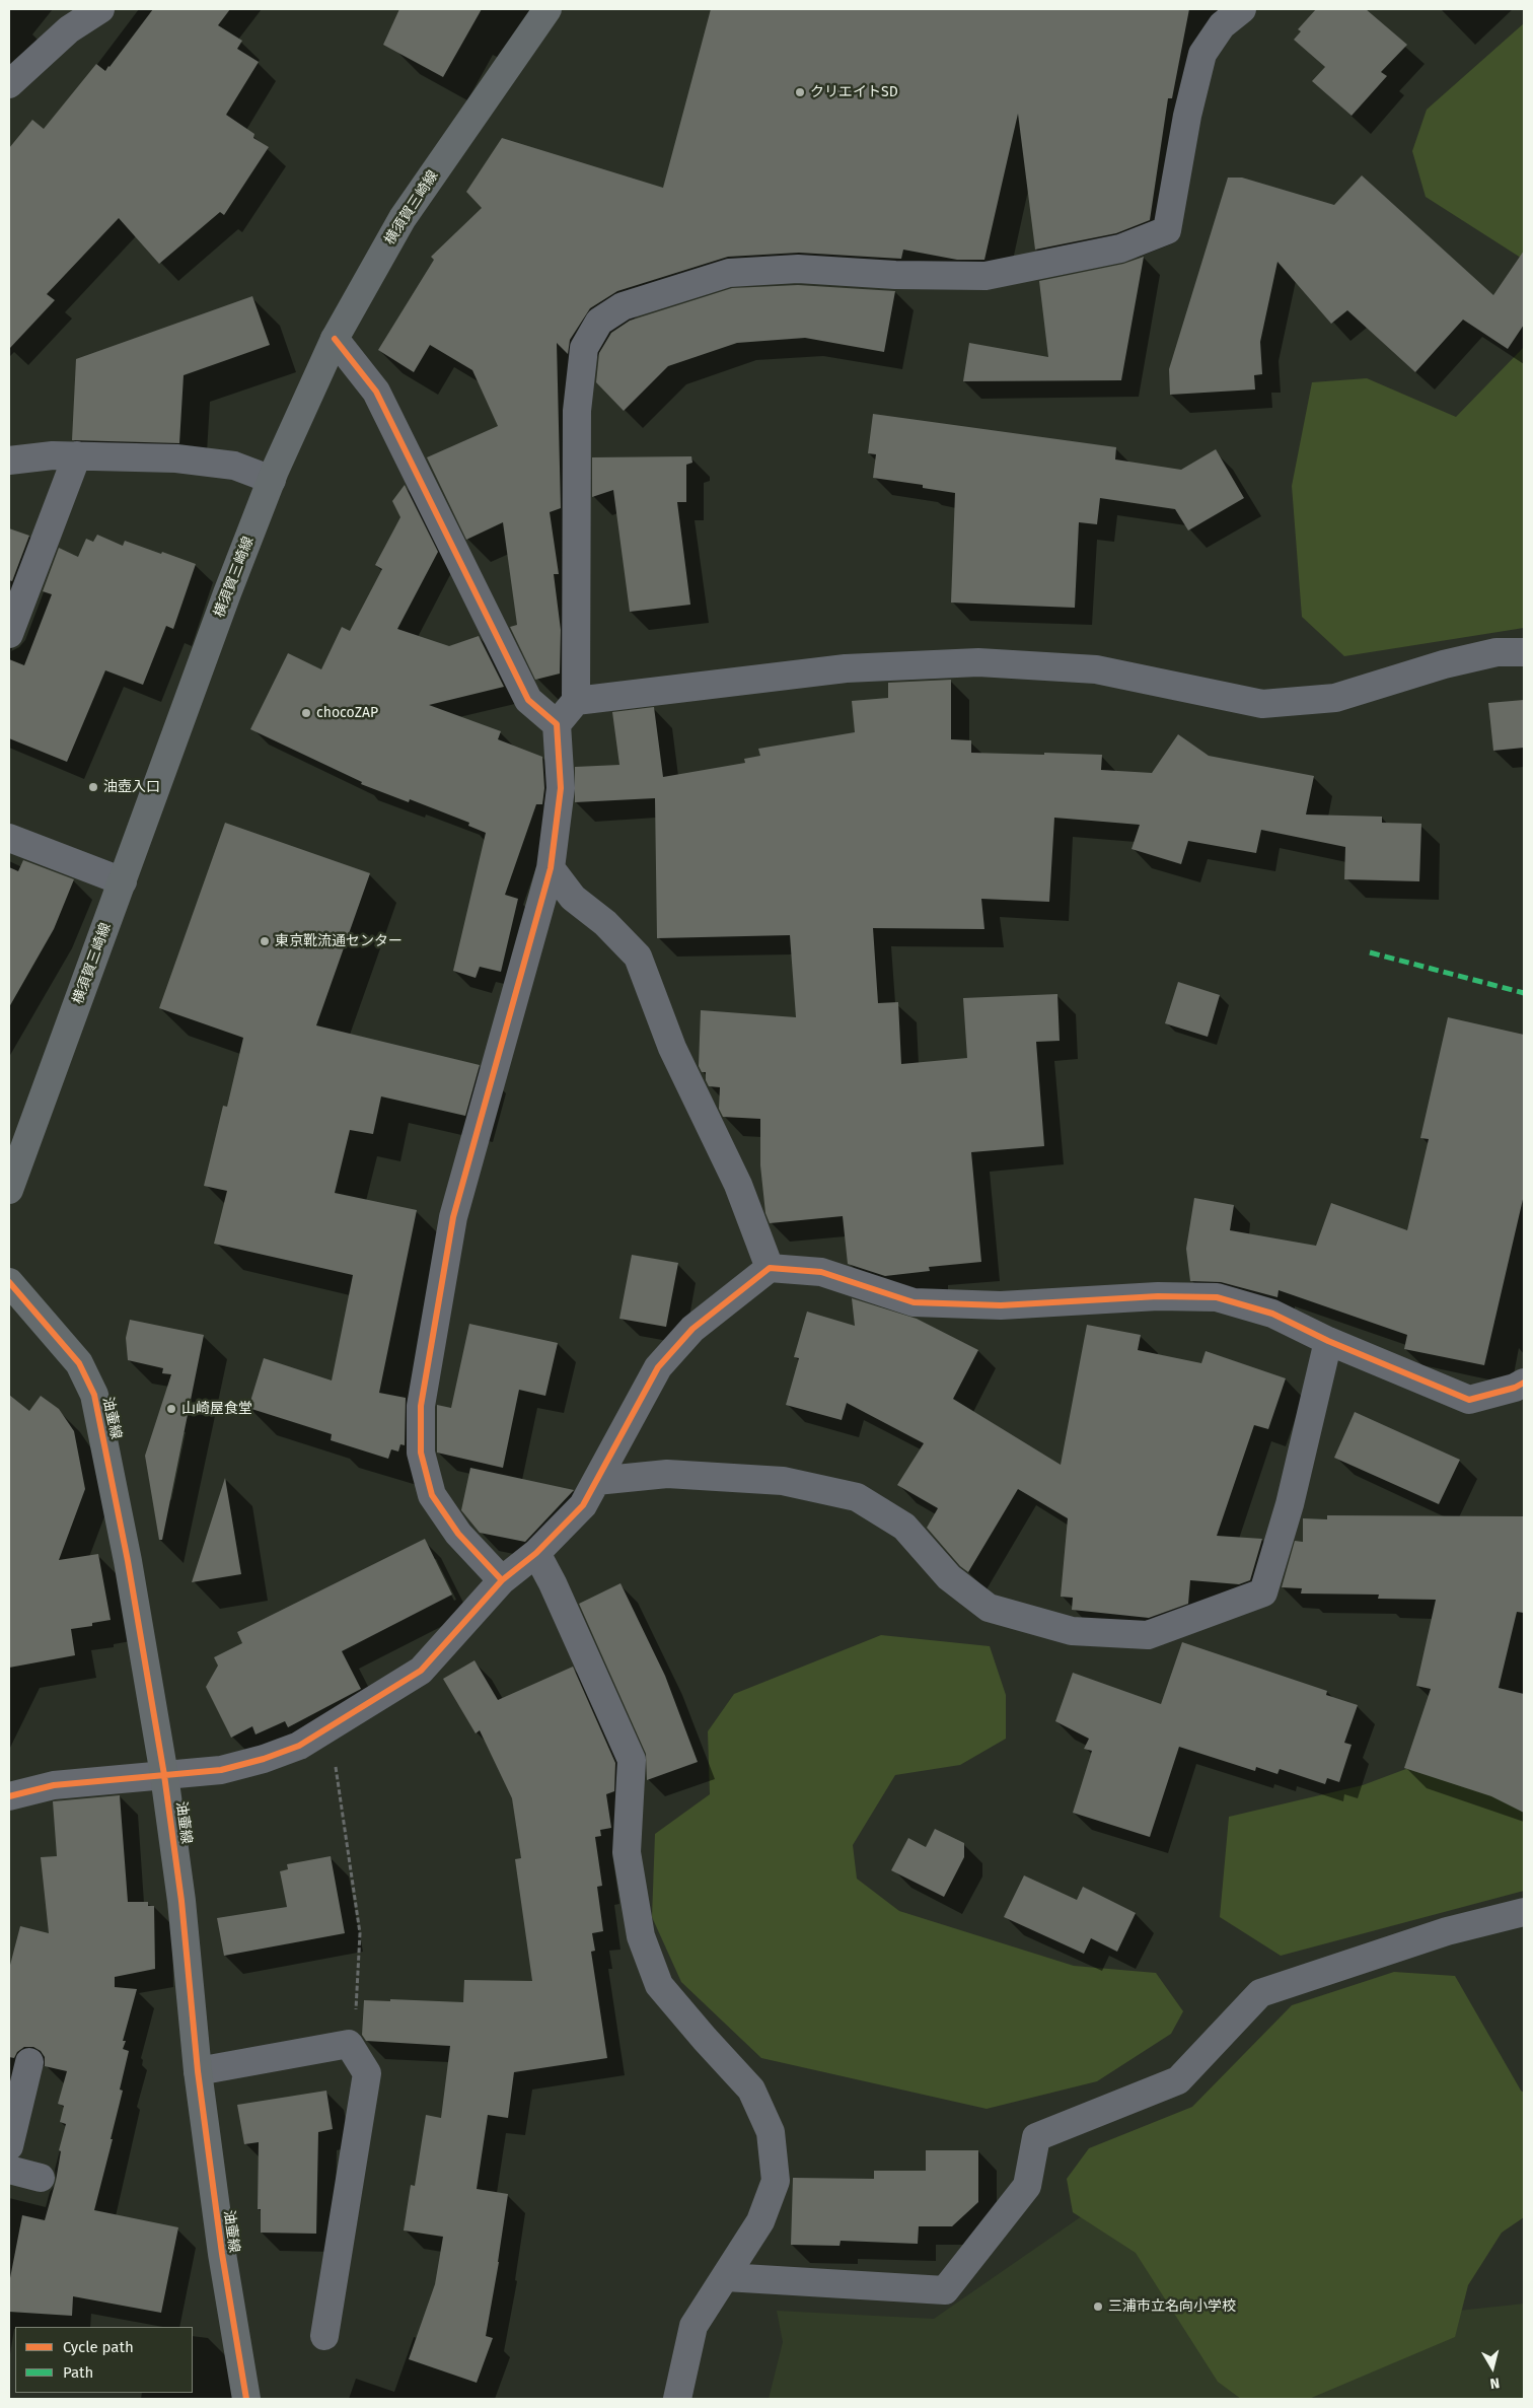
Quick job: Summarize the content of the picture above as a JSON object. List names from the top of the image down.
{
  "streets": {
    "main road": ["横須賀三崎線", "油壷線"]
  },
  "places": [
    "クリエイトSD",
    "chocoZAP",
    "油壺入口",
    "東京靴流通センター",
    "山崎屋食堂",
    "三浦市立名向小学校"
  ],
  "legend": ["Cycle path", "Path"],
  "north": "bottom"
}
